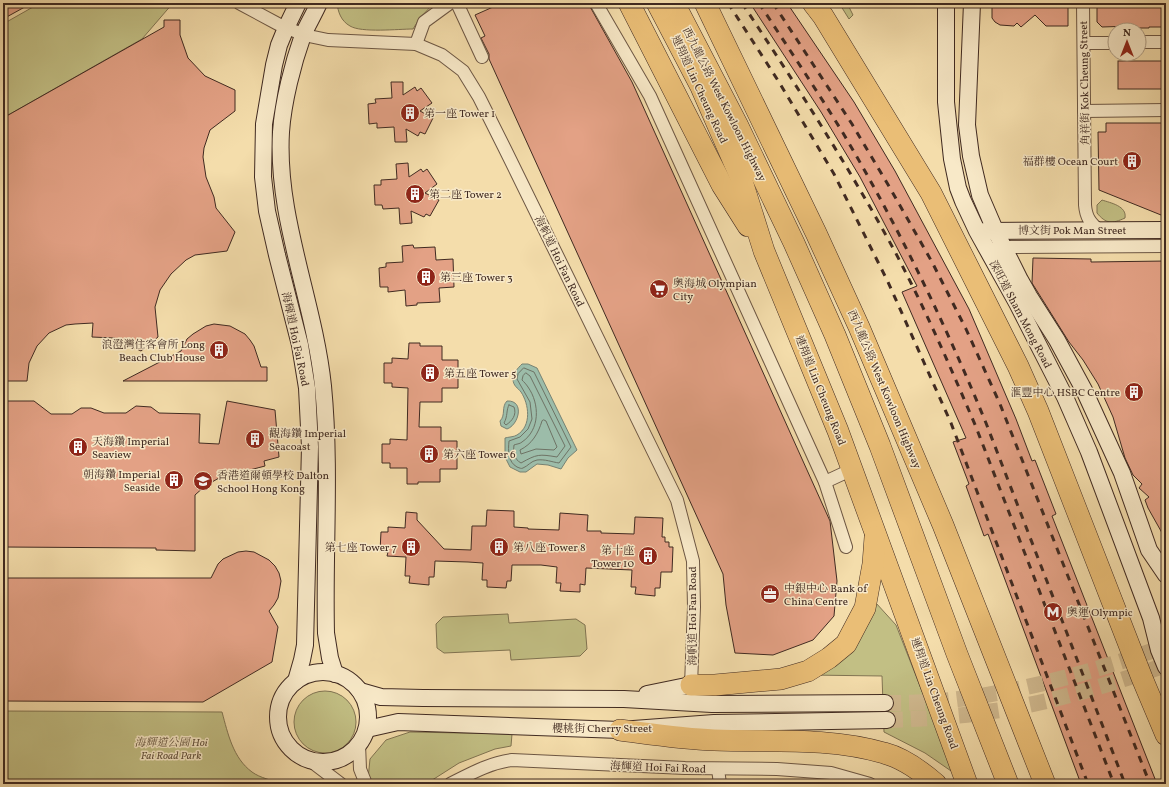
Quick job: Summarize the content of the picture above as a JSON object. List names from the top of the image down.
{
  "streets": {
    "highway": ["連翔道 Lin Cheung Road", "西九龍公路 West Kowloon Highway"],
    "main road": [
      "博文街 Pok Man Street",
      "深旺道 Sham Mong Road",
      "海輝道 Hoi Fai Road",
      "櫻桃街 Cherry Street"
    ],
    "street": ["角祥街 Kok Cheung Street", "海帆道 Hoi Fan Road"]
  },
  "crossings": [
    ["角祥街 Kok Cheung Street", "博文街 Pok Man Street"],
    ["博文街 Pok Man Street", "深旺道 Sham Mong Road"],
    ["海帆道 Hoi Fan Road", "海輝道 Hoi Fai Road"],
    ["海輝道 Hoi Fai Road", "櫻桃街 Cherry Street"]
  ],
  "parks": ["海輝道公園 Hoi Fai Road Park"],
  "places": {
    "building": [
      "第一座 Tower 1",
      "福群樓 Ocean Court",
      "第二座 Tower 2",
      "第三座 Tower 3",
      "浪澄灣住客會所 Long Beach Club House",
      "第五座 Tower 5",
      "滙豐中心 HSBC Centre",
      "觀海鑽 Imperial Seacoast",
      "天海鑽 Imperial Seaview",
      "第六座 Tower 6",
      "朝海鑽 Imperial Seaside",
      "第七座 Tower 7",
      "第八座 Tower 8",
      "第十座 Tower 10"
    ],
    "supermarket": ["奧海城 Olympian City"],
    "school or university": ["香港道爾頓學校 Dalton School Hong Kong"],
    "office": ["中銀中心 Bank of China Centre"],
    "metro station": ["奧運 Olympic"]
  },
  "north": "top"
}
